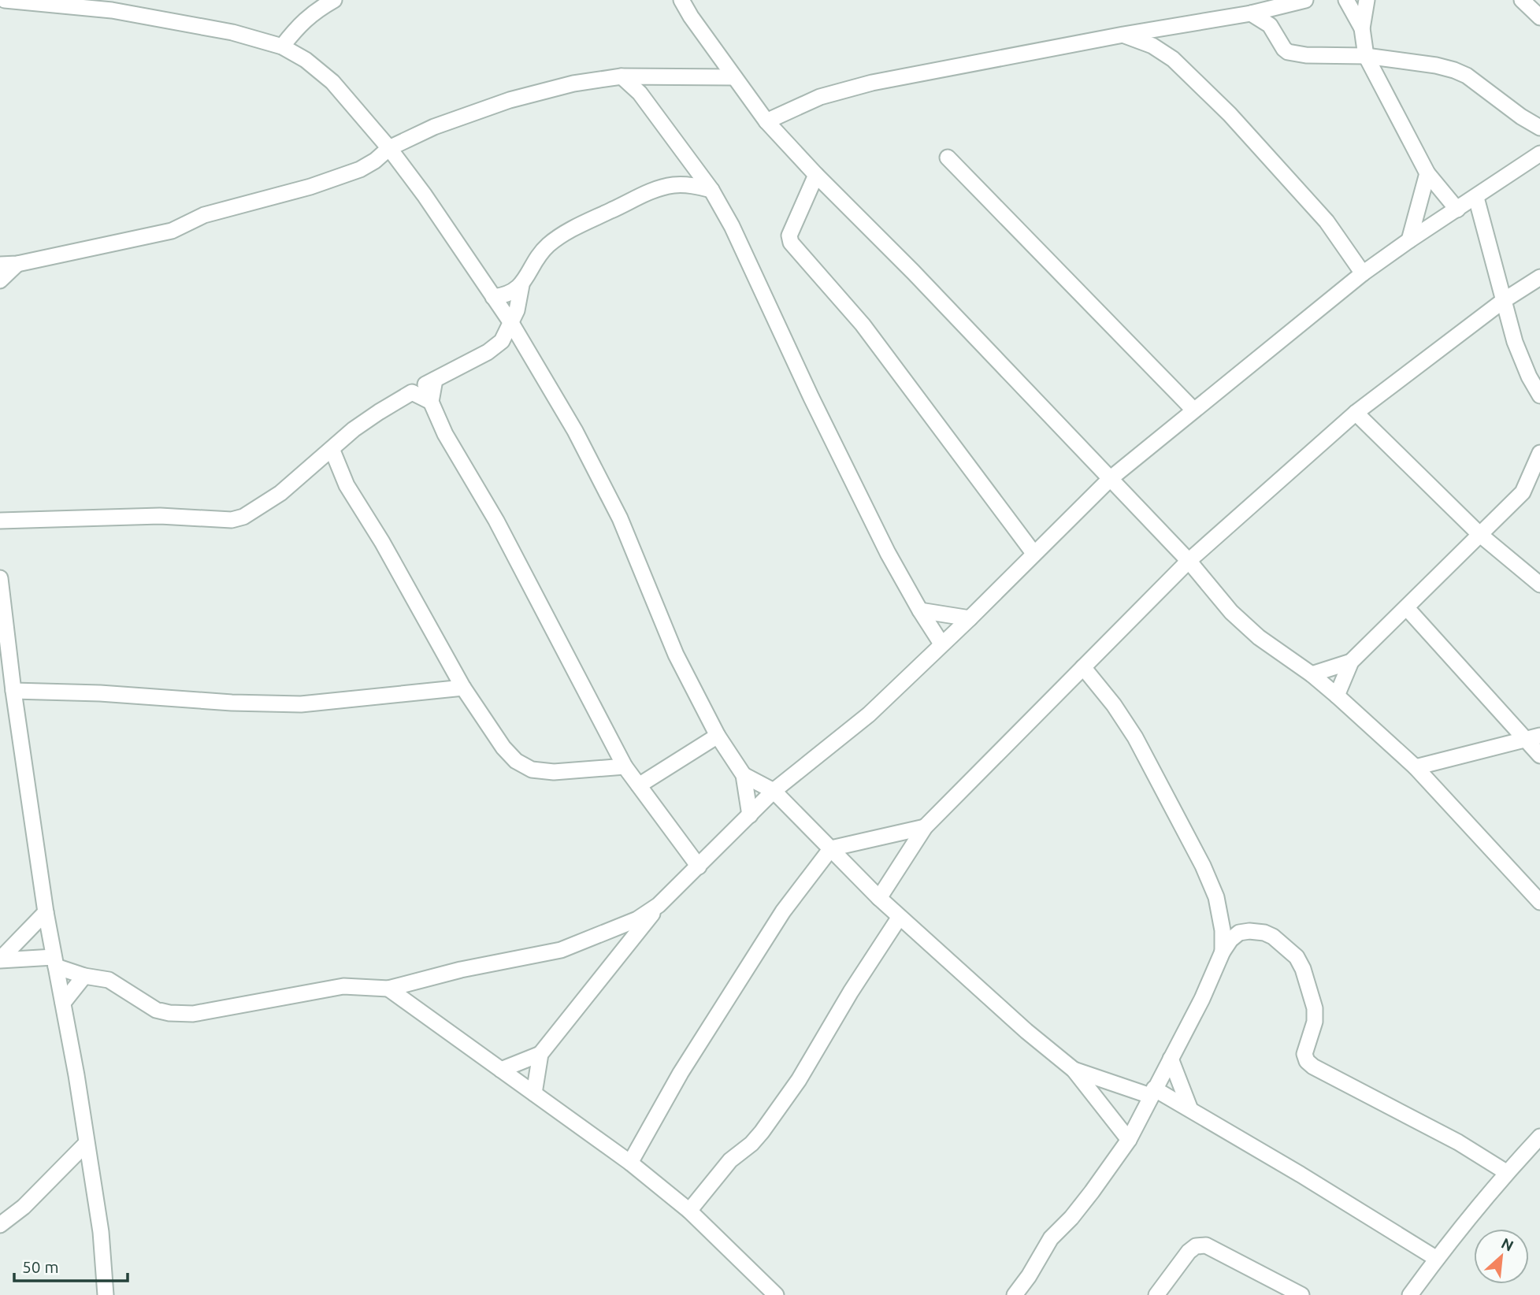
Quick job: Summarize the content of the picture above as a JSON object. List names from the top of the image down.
{
  "scale_bar": "50 m",
  "north": "top right"
}
